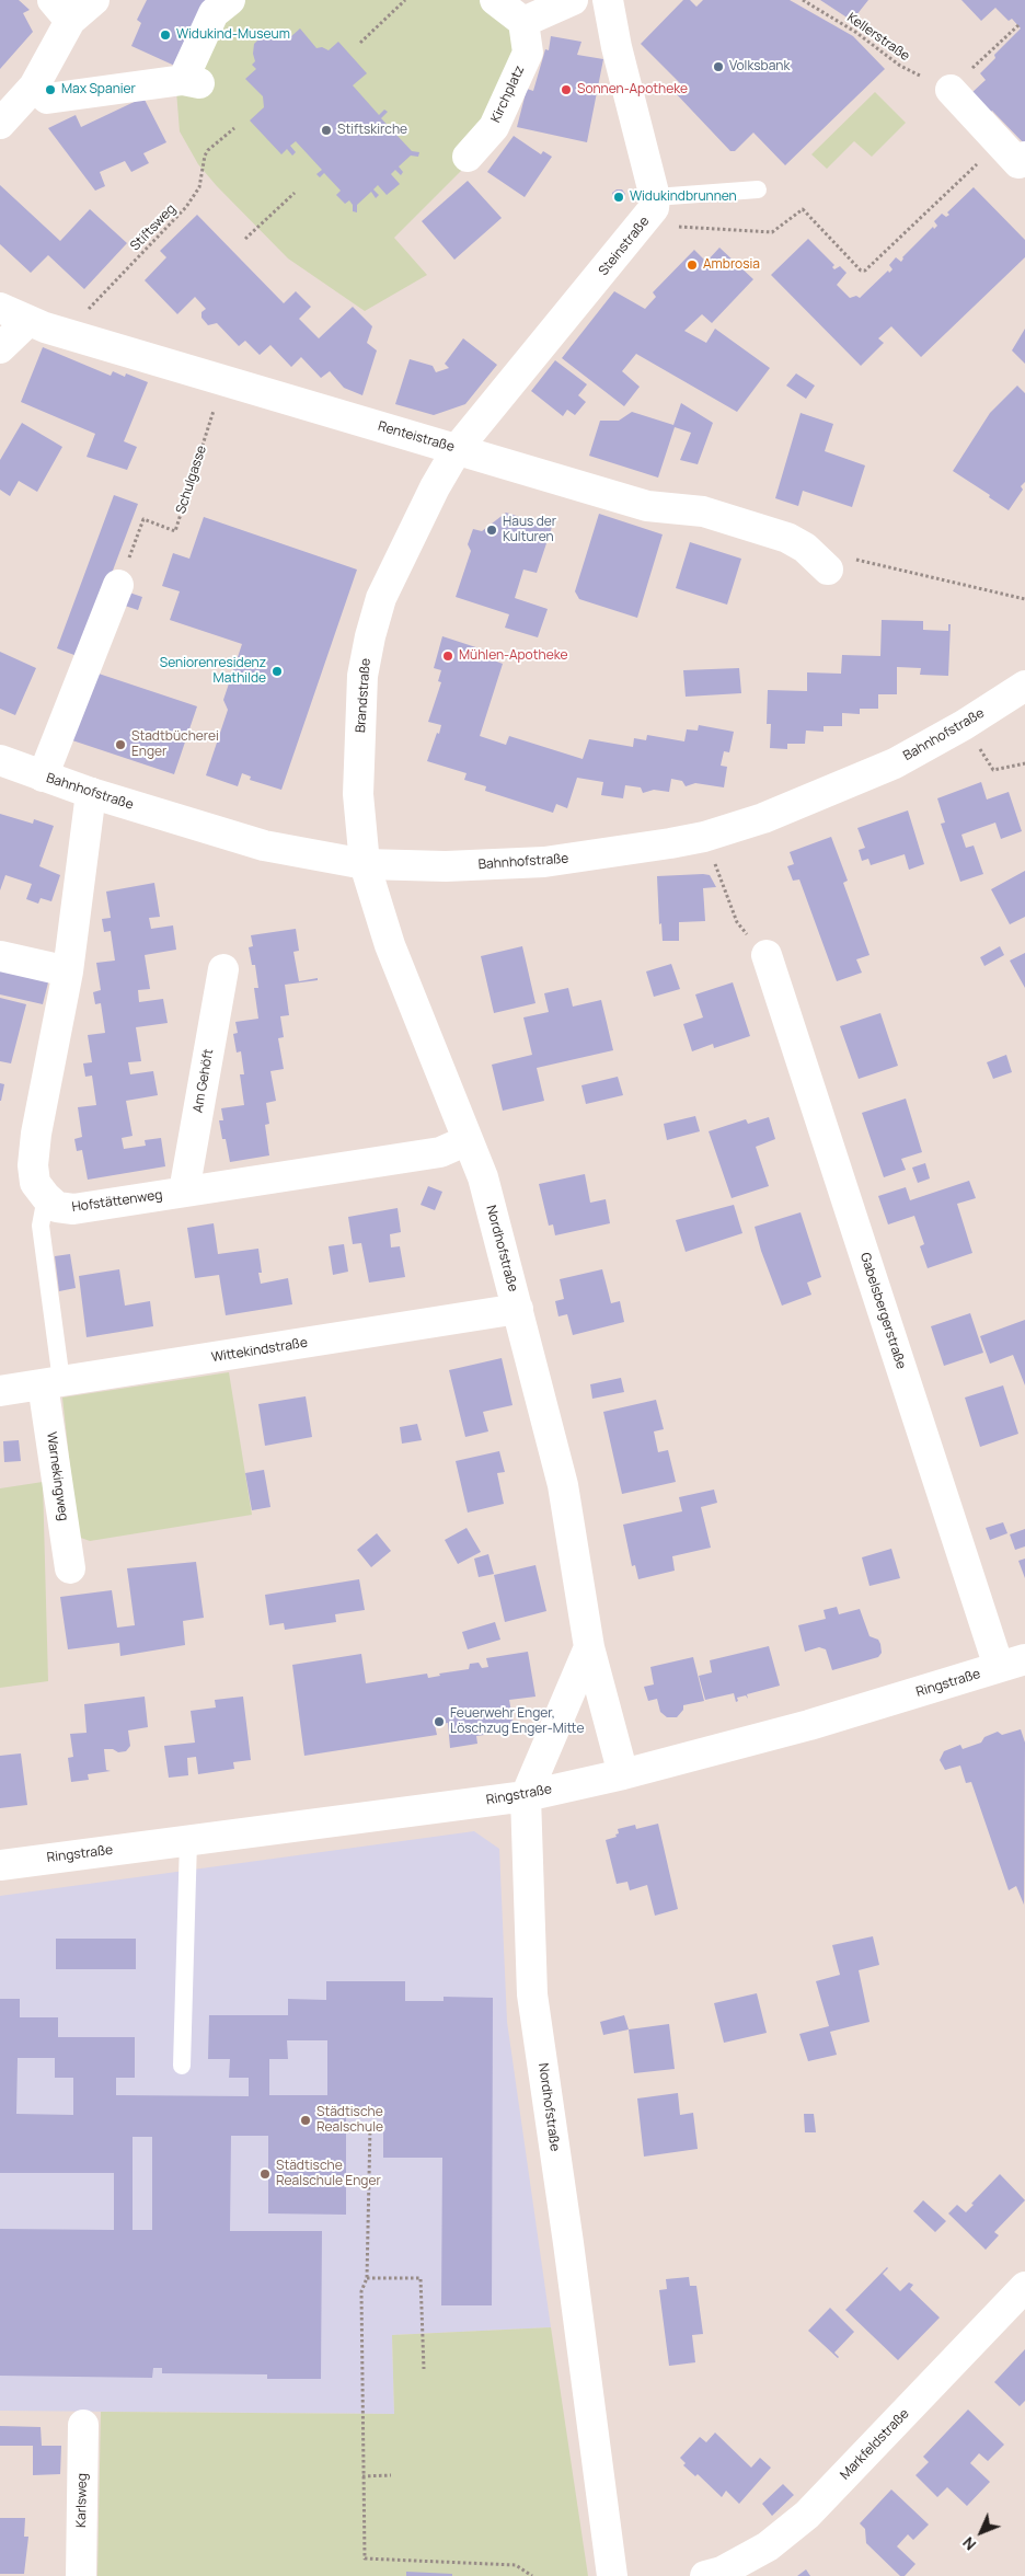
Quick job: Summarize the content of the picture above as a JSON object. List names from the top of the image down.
{
  "streets": {
    "street": [
      "Kirchplatz",
      "Steinstraße",
      "Renteistraße",
      "Brandstraße",
      "Bahnhofstraße",
      "Am Gehöft",
      "Hofstättenweg",
      "Nordhofstraße",
      "Gabelsbergerstraße",
      "Wittekindstraße",
      "Warnekingweg",
      "Ringstraße",
      "Markfeldstraße",
      "Karlsweg"
    ],
    "path": ["Kellerstraße", "Stiftsweg", "Schulgasse"]
  },
  "crossings": [
    ["Stiftsweg", "Renteistraße"],
    ["Steinstraße", "Renteistraße"],
    ["Steinstraße", "Brandstraße"],
    ["Renteistraße", "Schulgasse"],
    ["Renteistraße", "Brandstraße"],
    ["Brandstraße", "Bahnhofstraße"],
    ["Brandstraße", "Nordhofstraße"],
    ["Bahnhofstraße", "Nordhofstraße"],
    ["Am Gehöft", "Hofstättenweg"],
    ["Hofstättenweg", "Nordhofstraße"],
    ["Nordhofstraße", "Wittekindstraße"],
    ["Nordhofstraße", "Ringstraße"],
    ["Gabelsbergerstraße", "Ringstraße"],
    ["Wittekindstraße", "Warnekingweg"]
  ],
  "places": [
    "Widukind-Museum",
    "Volksbank",
    "Max Spanier",
    "Sonnen-Apotheke",
    "Stiftskirche",
    "Widukindbrunnen",
    "Ambrosia",
    "Haus der Kulturen",
    "Mühlen-Apotheke",
    "Seniorenresidenz Mathilde",
    "Stadtbücherei Enger",
    "Feuerwehr Enger, Löschzug Enger-Mitte",
    "Städtische Realschule",
    "Städtische Realschule Enger"
  ],
  "north": "bottom left"
}
